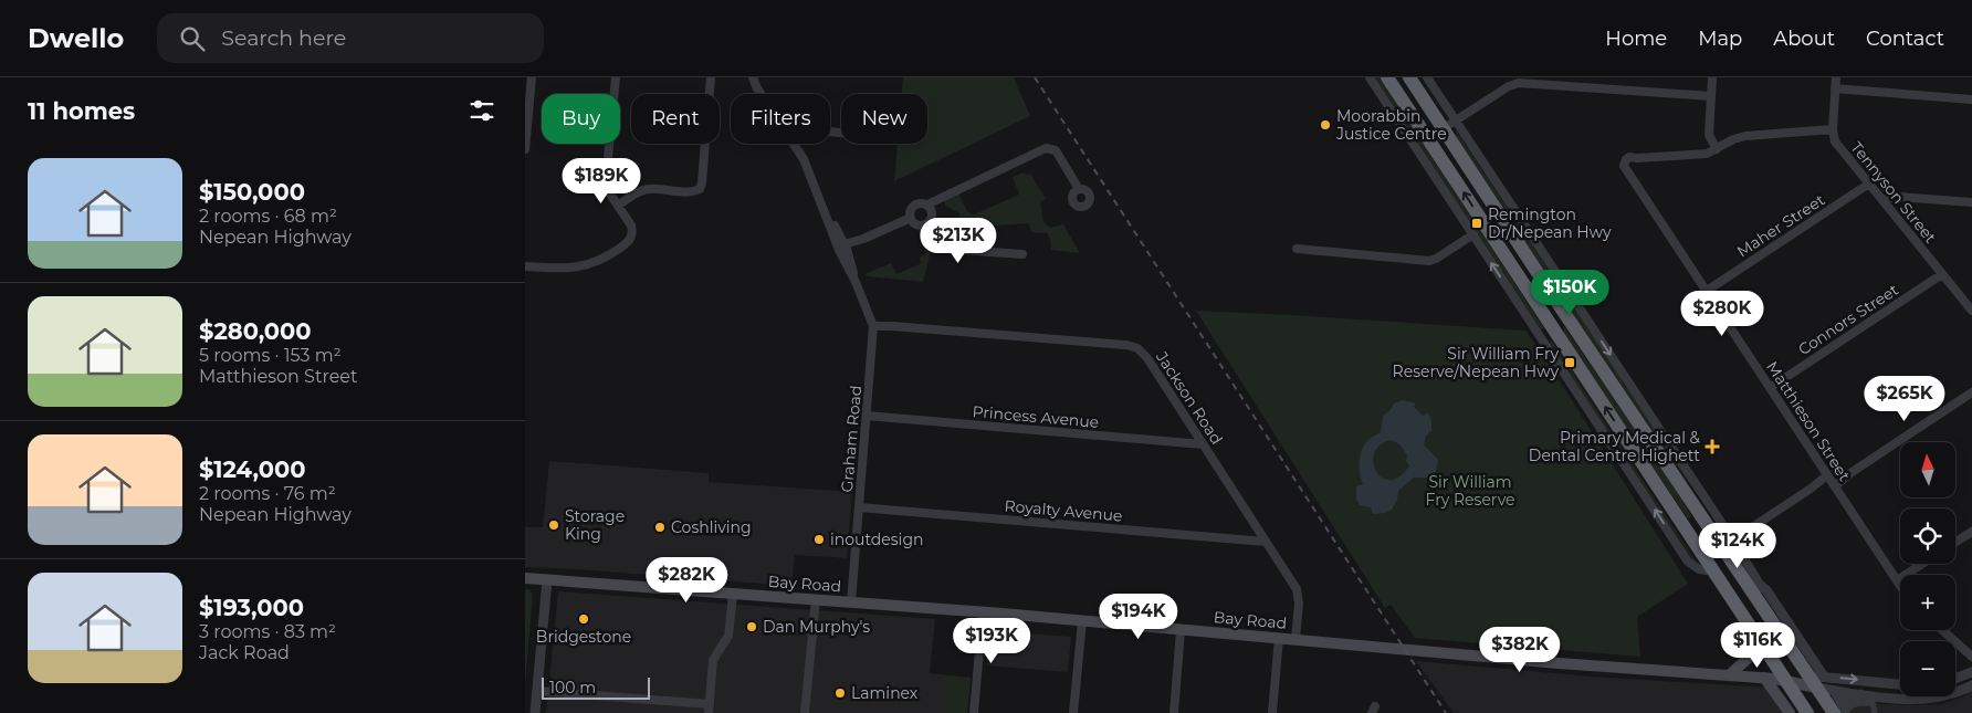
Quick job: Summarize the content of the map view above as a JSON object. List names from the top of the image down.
{
  "streets": {
    "main road": ["Bay Road"],
    "street": [
      "Tennyson Street",
      "Maher Street",
      "Connors Street",
      "Jackson Road",
      "Princess Avenue",
      "Matthieson Street",
      "Graham Road",
      "Royalty Avenue"
    ]
  },
  "crossings": [
    ["Tennyson Street", "Maher Street"],
    ["Tennyson Street", "Connors Street"],
    ["Maher Street", "Matthieson Street"],
    ["Connors Street", "Matthieson Street"],
    ["Jackson Road", "Princess Avenue"],
    ["Jackson Road", "Graham Road"],
    ["Jackson Road", "Royalty Avenue"],
    ["Jackson Road", "Bay Road"],
    ["Princess Avenue", "Graham Road"],
    ["Graham Road", "Royalty Avenue"],
    ["Graham Road", "Bay Road"]
  ],
  "parks": ["Sir William Fry Reserve"],
  "places": {
    "other": [
      "Moorabbin Justice Centre",
      "Storage King",
      "Coshliving",
      "inoutdesign",
      "Bridgestone",
      "Dan Murphy's",
      "Laminex"
    ],
    "transit": ["Remington Dr/Nepean Hwy", "Sir William Fry Reserve/Nepean Hwy"],
    "health": ["Primary Medical & Dental Centre Highett"]
  },
  "scale_bar": "100 m",
  "north": "top",
  "page": {
    "header": "Dwello",
    "search": "Search here",
    "nav": [
      "Home",
      "Map",
      "About",
      "Contact"
    ],
    "heading": "11 homes",
    "chip": [
      "Buy",
      "Rent",
      "Filters",
      "New"
    ],
    "list": [
      {
        "name": "$150,000",
        "note": "2 rooms · 68 m² · Nepean Highway"
      },
      {
        "name": "$280,000",
        "note": "5 rooms · 153 m² · Matthieson Street"
      },
      {
        "name": "$124,000",
        "note": "2 rooms · 76 m² · Nepean Highway"
      },
      {
        "name": "$193,000",
        "note": "3 rooms · 83 m² · Jack Road"
      }
    ],
    "price": [
      "$189K",
      "$213K",
      "$150K",
      "$280K",
      "$265K",
      "$124K",
      "$282K",
      "$194K",
      "$193K",
      "$116K",
      "$382K"
    ],
    "map_buttons": ["+", "−"],
    "scale": "100 m"
  }
}
